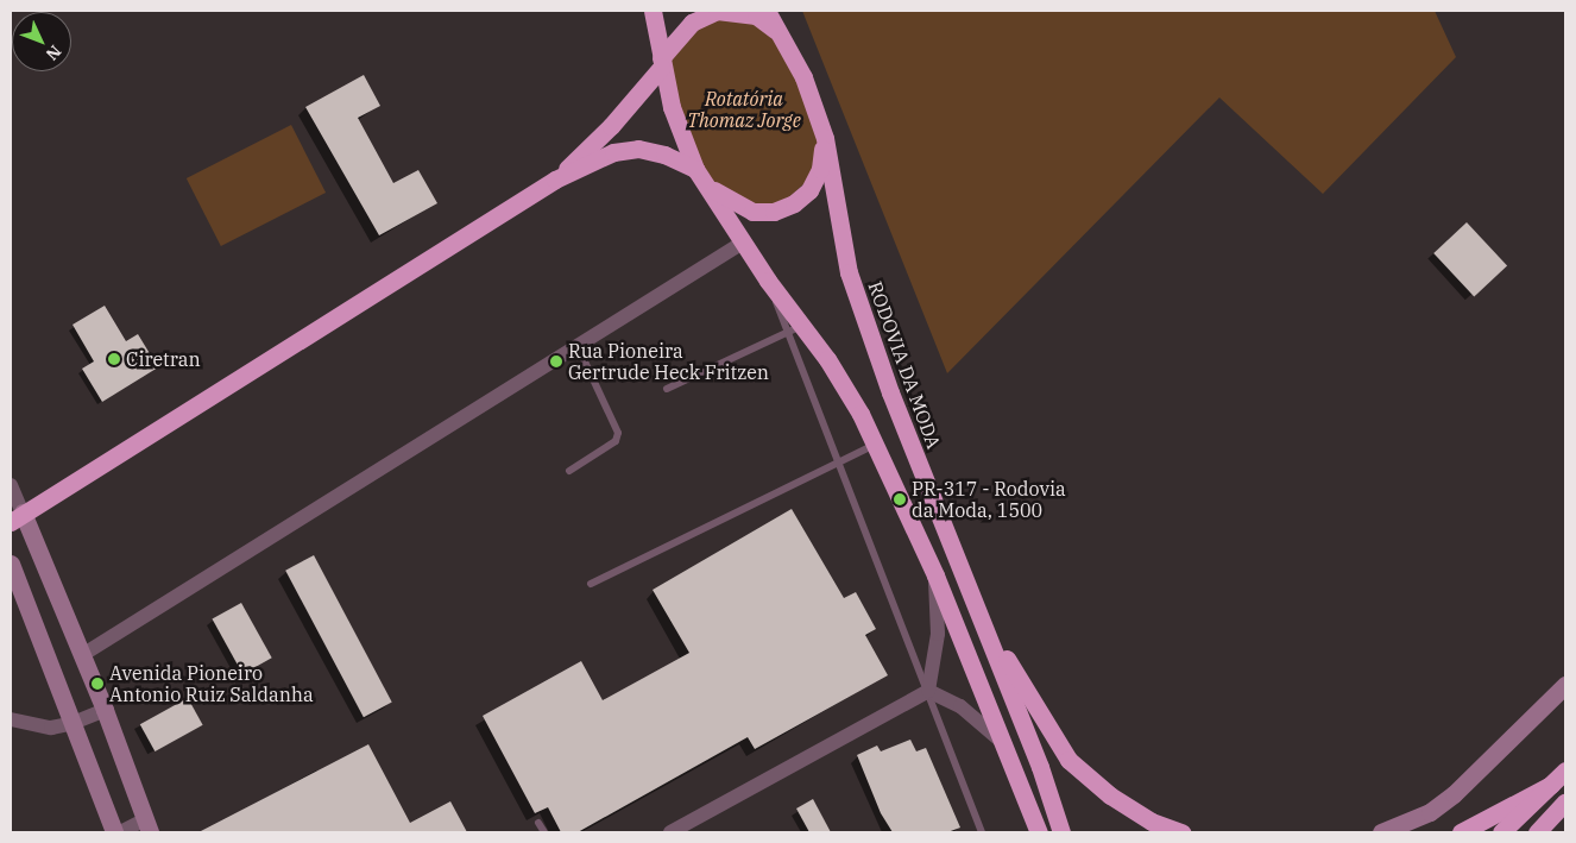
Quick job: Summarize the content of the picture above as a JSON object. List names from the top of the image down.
{
  "streets": {
    "highway": ["RODOVIA DA MODA"]
  },
  "parks": ["Rotatória Thomaz Jorge"],
  "places": [
    "Ciretran",
    "Rua Pioneira Gertrude Heck Fritzen",
    "PR-317 - Rodovia da Moda, 1500",
    "Avenida Pioneiro Antonio Ruiz Saldanha"
  ],
  "north": "bottom right"
}
